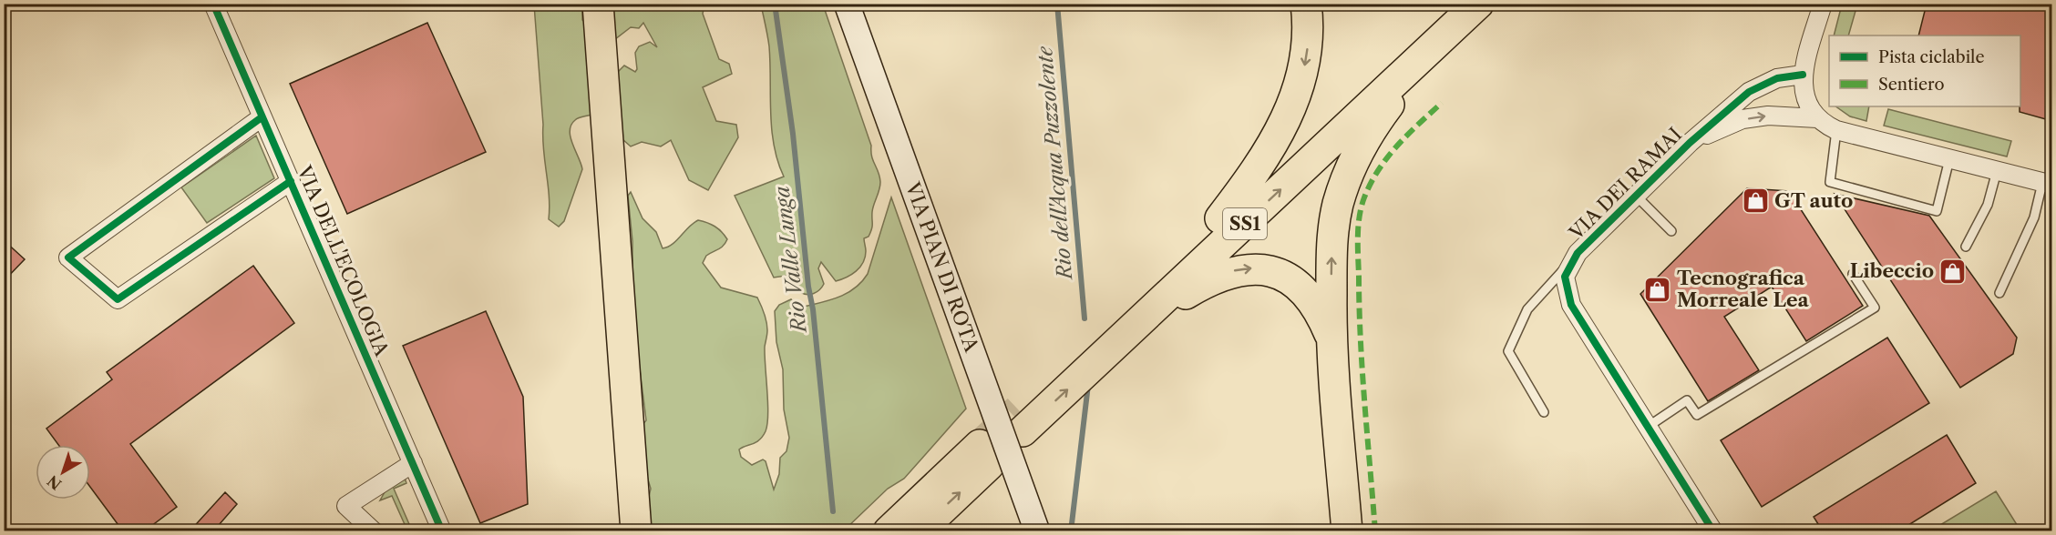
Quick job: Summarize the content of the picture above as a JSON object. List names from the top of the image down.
{
  "streets": {
    "highway": ["SS1"],
    "main road": ["VIA PIAN DI ROTA"],
    "street": ["VIA DEI RAMAI", "VIA DELL'ECOLOGIA"]
  },
  "water": ["Rio dell'Acqua Puzzolente", "Rio Valle Lunga"],
  "places": {
    "shop": ["GT auto", "Libeccio", "Tecnografica Morreale Lea"]
  },
  "legend": ["Pista ciclabile", "Sentiero"],
  "north": "bottom left"
}
